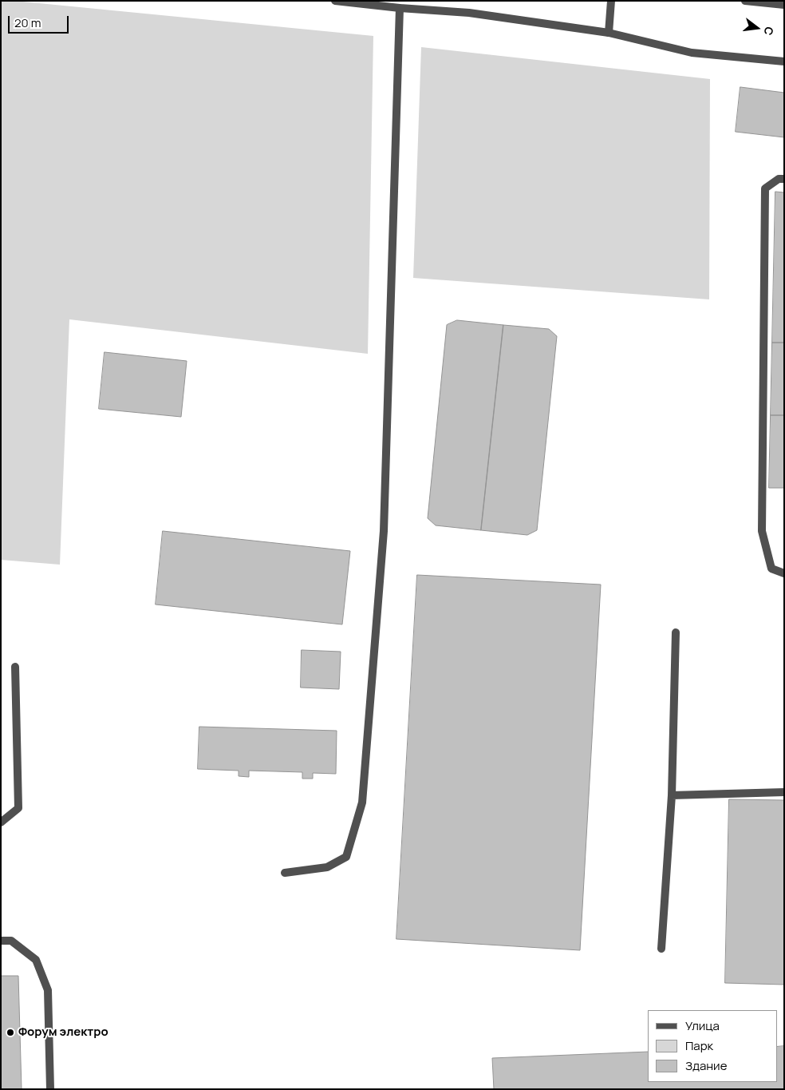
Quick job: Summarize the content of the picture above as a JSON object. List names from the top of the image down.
{
  "places": ["Форум электро"],
  "legend": ["Улица", "Парк", "Здание"],
  "scale_bar": "20 m",
  "north": "right"
}
